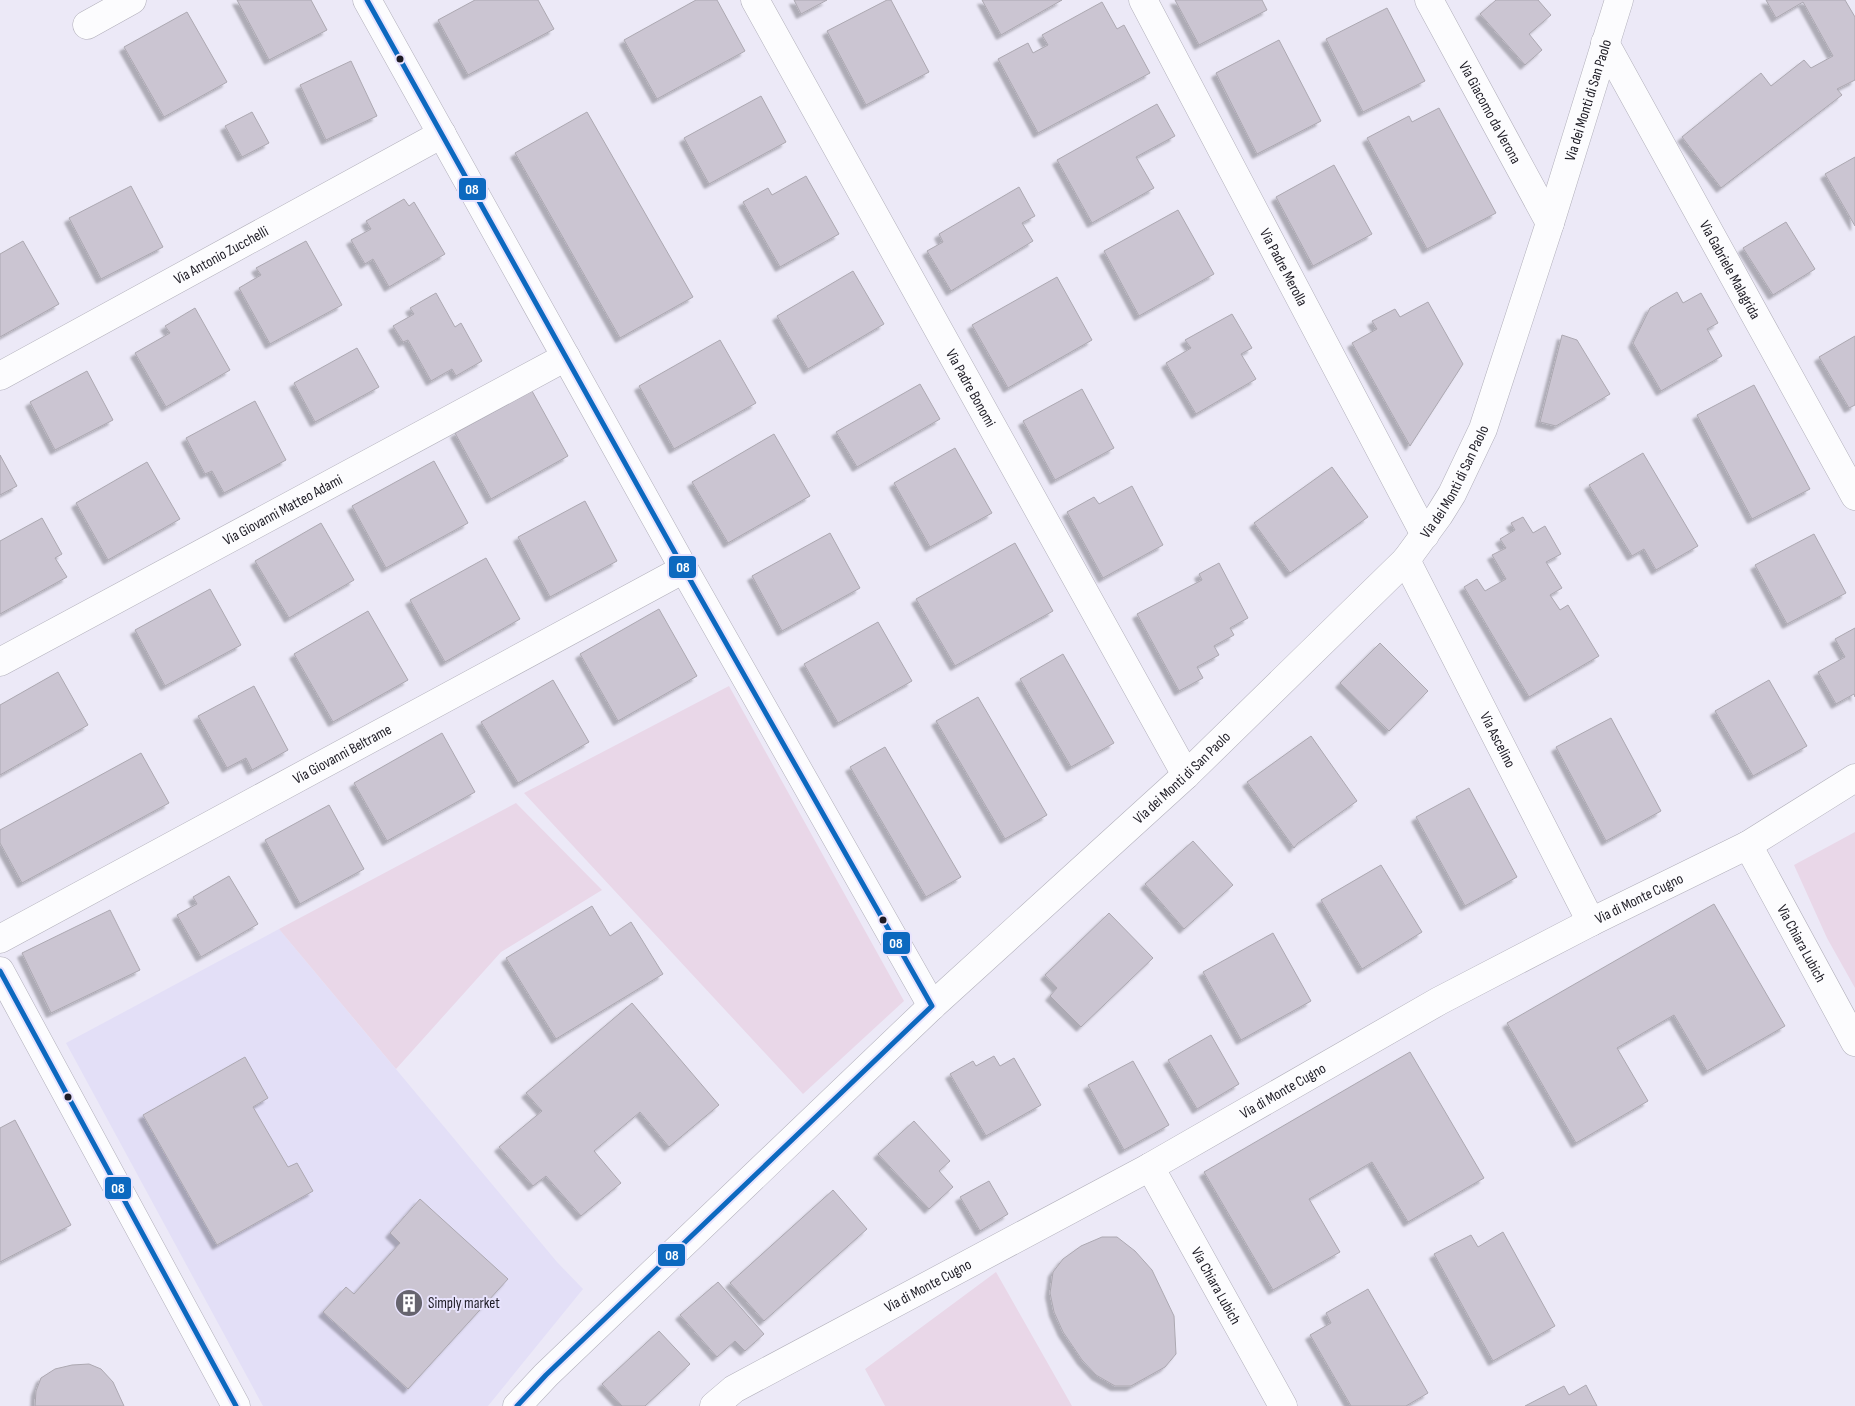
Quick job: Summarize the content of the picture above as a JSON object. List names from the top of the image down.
{
  "streets": {
    "street": [
      "Via dei Monti di San Paolo",
      "Via Giacomo da Verona",
      "Via Antonio Zucchelli",
      "Via Padre Merolla",
      "Via Gabriele Malagrida",
      "Via Padre Bonomi",
      "Via Giovanni Matteo Adami",
      "Via Ascelino",
      "Via Giovanni Beltrame",
      "Via di Monte Cugno",
      "Via Chiara Lubich"
    ]
  },
  "crossings": [
    ["Via dei Monti di San Paolo", "Via Giacomo da Verona"],
    ["Via dei Monti di San Paolo", "Via Padre Merolla"],
    ["Via dei Monti di San Paolo", "Via Gabriele Malagrida"],
    ["Via dei Monti di San Paolo", "Via Padre Bonomi"],
    ["Via dei Monti di San Paolo", "Via Ascelino"],
    ["Via Ascelino", "Via di Monte Cugno"],
    ["Via di Monte Cugno", "Via Chiara Lubich"]
  ],
  "places": {
    "building": ["Simply market"]
  },
  "lines": ["transit line 08"]
}
